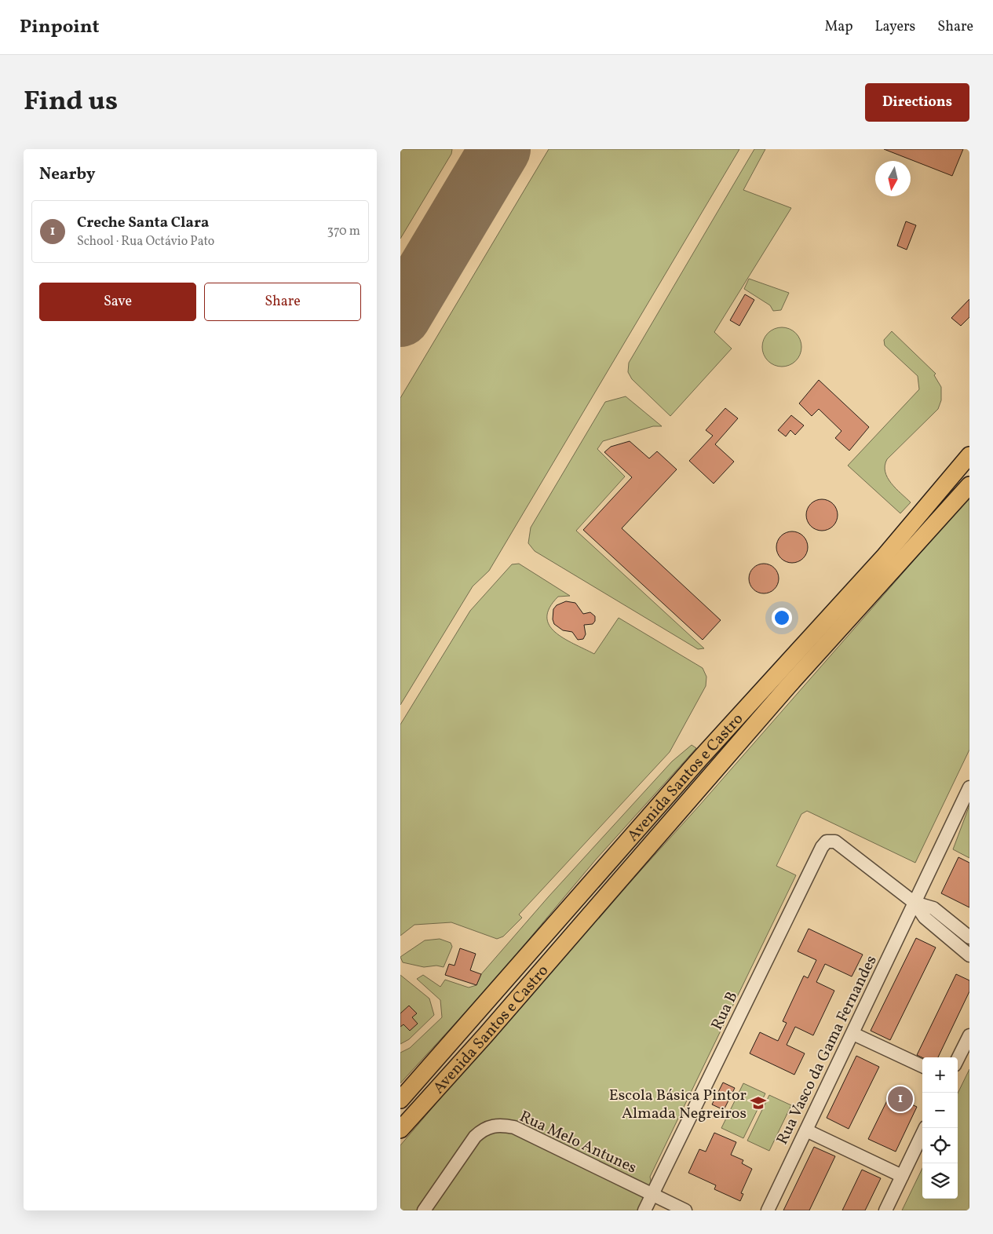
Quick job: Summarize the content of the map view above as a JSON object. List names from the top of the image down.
{
  "streets": {
    "main road": ["Avenida Santos e Castro"],
    "street": ["Rua B", "Rua Vasco da Gama Fernandes", "Rua Melo Antunes"]
  },
  "crossings": [
    ["Rua B", "Rua Vasco da Gama Fernandes"],
    ["Rua B", "Rua Melo Antunes"]
  ],
  "places": {
    "school or university": ["Escola Básica Pintor Almada Negreiros"]
  },
  "north": "bottom",
  "page": {
    "header": "Pinpoint",
    "nav": ["Map", "Layers", "Share"],
    "title": "Find us",
    "buttons": [
      "Directions",
      ["Save", "Share"]
    ],
    "heading": "Nearby",
    "list": [
      {
        "mark": "1",
        "name": "Creche Santa Clara",
        "note": "School · Rua Octávio Pato",
        "value": "370 m"
      }
    ],
    "map_buttons": ["+", "−"],
    "pins": "1"
  }
}
